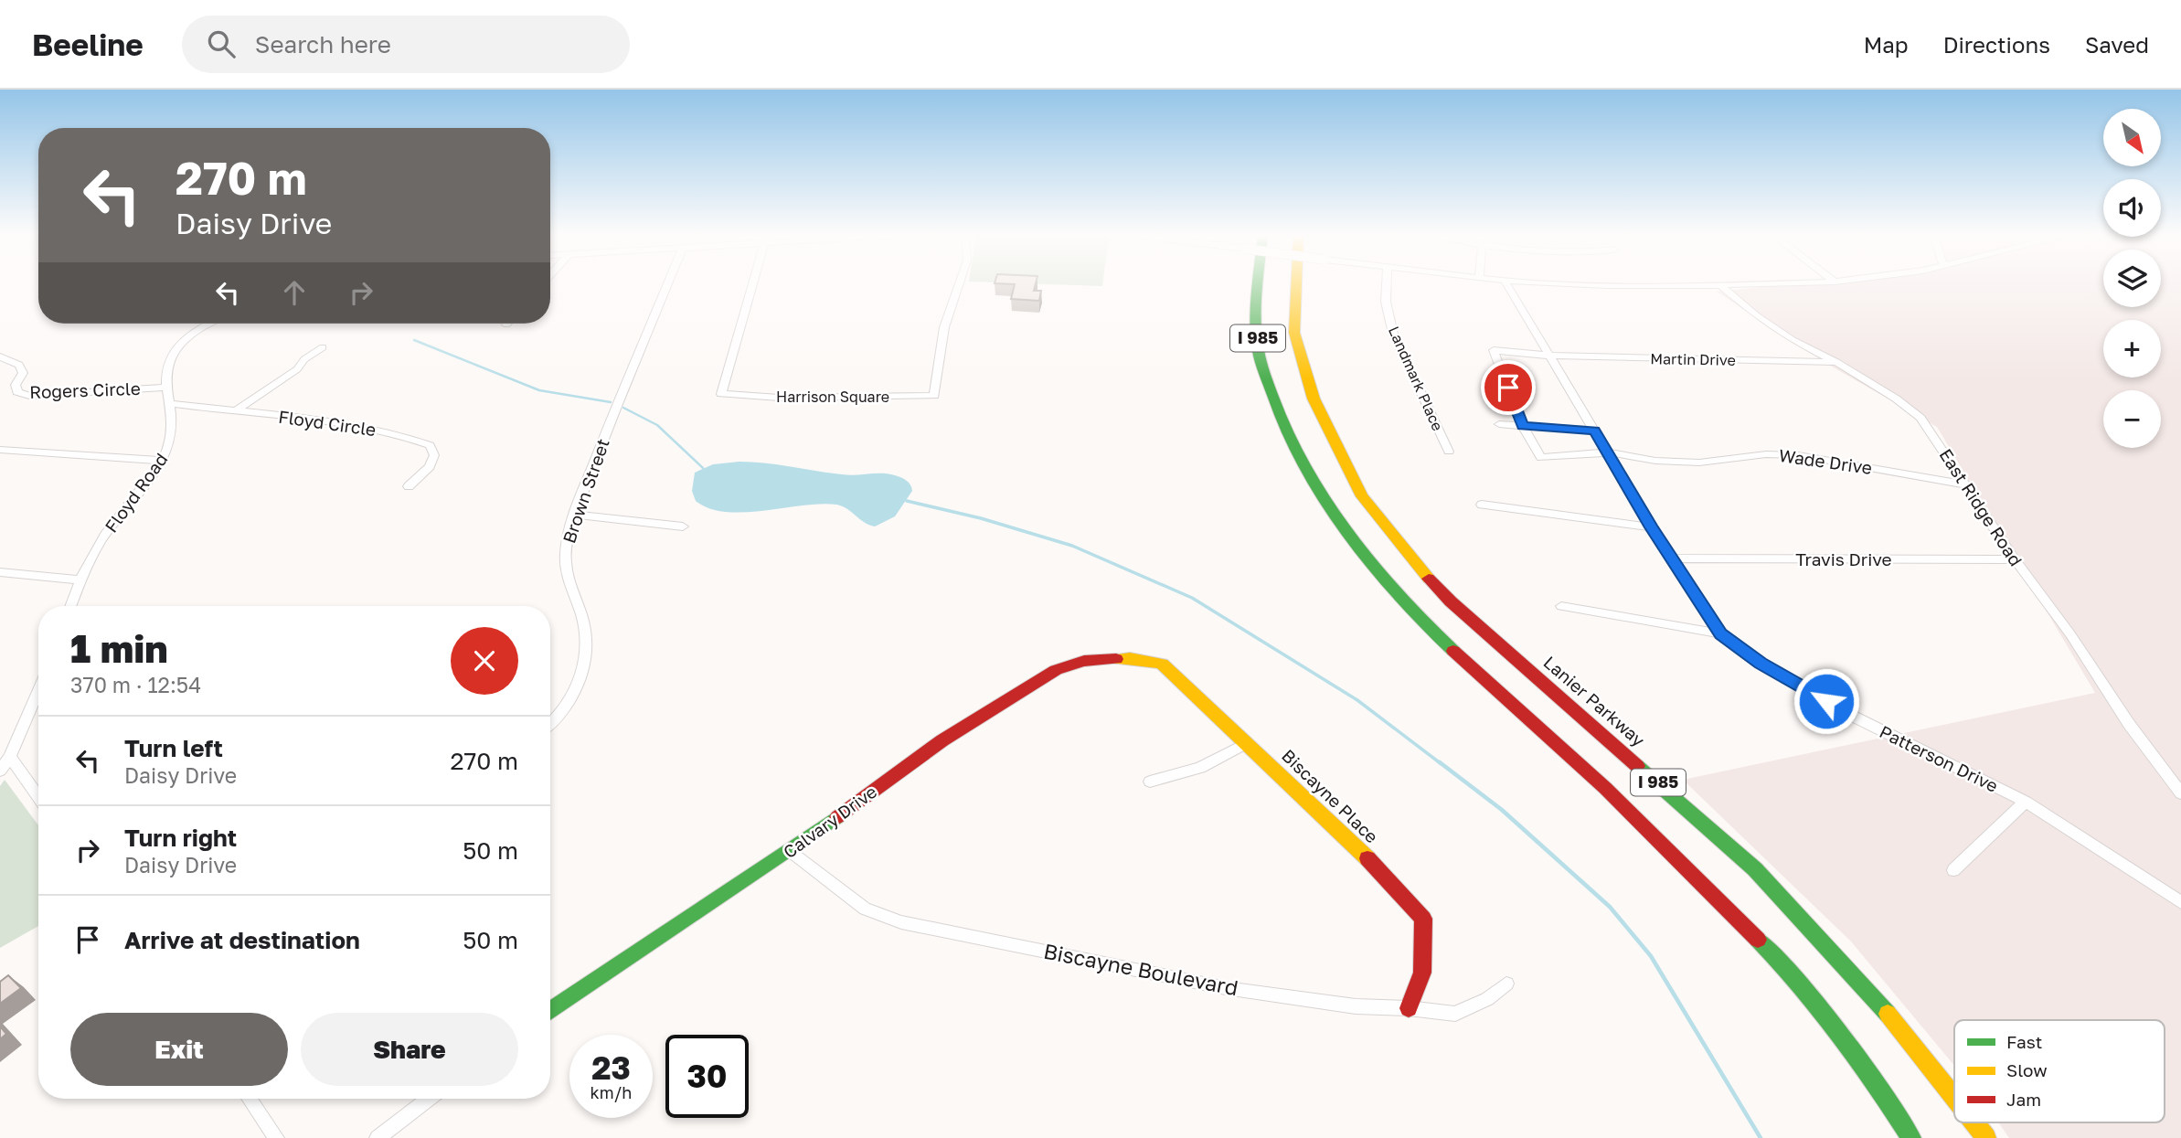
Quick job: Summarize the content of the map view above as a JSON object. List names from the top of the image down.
{
  "streets": {
    "main road": [
      "I 985",
      "Lanier Parkway",
      "Biscayne Place",
      "Calvary Drive"
    ],
    "street": [
      "Martin Drive",
      "Landmark Place",
      "Rogers Circle",
      "Harrison Square",
      "Floyd Circle",
      "Wade Drive",
      "Brown Street",
      "Floyd Road",
      "East Ridge Road",
      "Travis Drive",
      "Patterson Drive",
      "Biscayne Boulevard"
    ]
  },
  "crossings": [
    ["Martin Drive", "East Ridge Road"],
    ["Martin Drive", "Patterson Drive"],
    ["Rogers Circle", "Floyd Road"],
    ["Floyd Circle", "Floyd Road"],
    ["Wade Drive", "East Ridge Road"],
    ["Wade Drive", "Patterson Drive"],
    ["East Ridge Road", "Travis Drive"],
    ["Travis Drive", "Patterson Drive"],
    ["Biscayne Place", "Calvary Drive"],
    ["Biscayne Place", "Biscayne Boulevard"],
    ["Calvary Drive", "Biscayne Boulevard"]
  ],
  "legend": ["Fast", "Slow", "Jam"],
  "north": "bottom right",
  "page": {
    "header": "Beeline",
    "search": "Search here",
    "nav": ["Map", "Directions", "Saved"],
    "map_buttons": ["+", "−"],
    "turn": ["270 m", "Daisy Drive"],
    "heading": ["1 min", "370 m · 12:54"],
    "list": [
      {
        "name": "Turn left",
        "note": "Daisy Drive",
        "value": "270 m"
      },
      {
        "name": "Turn right",
        "note": "Daisy Drive",
        "value": "50 m"
      },
      {
        "name": "Arrive at destination",
        "value": "50 m"
      }
    ],
    "buttons": ["Exit", "Share"],
    "speed": "23 km/h",
    "limit": "30"
  }
}
